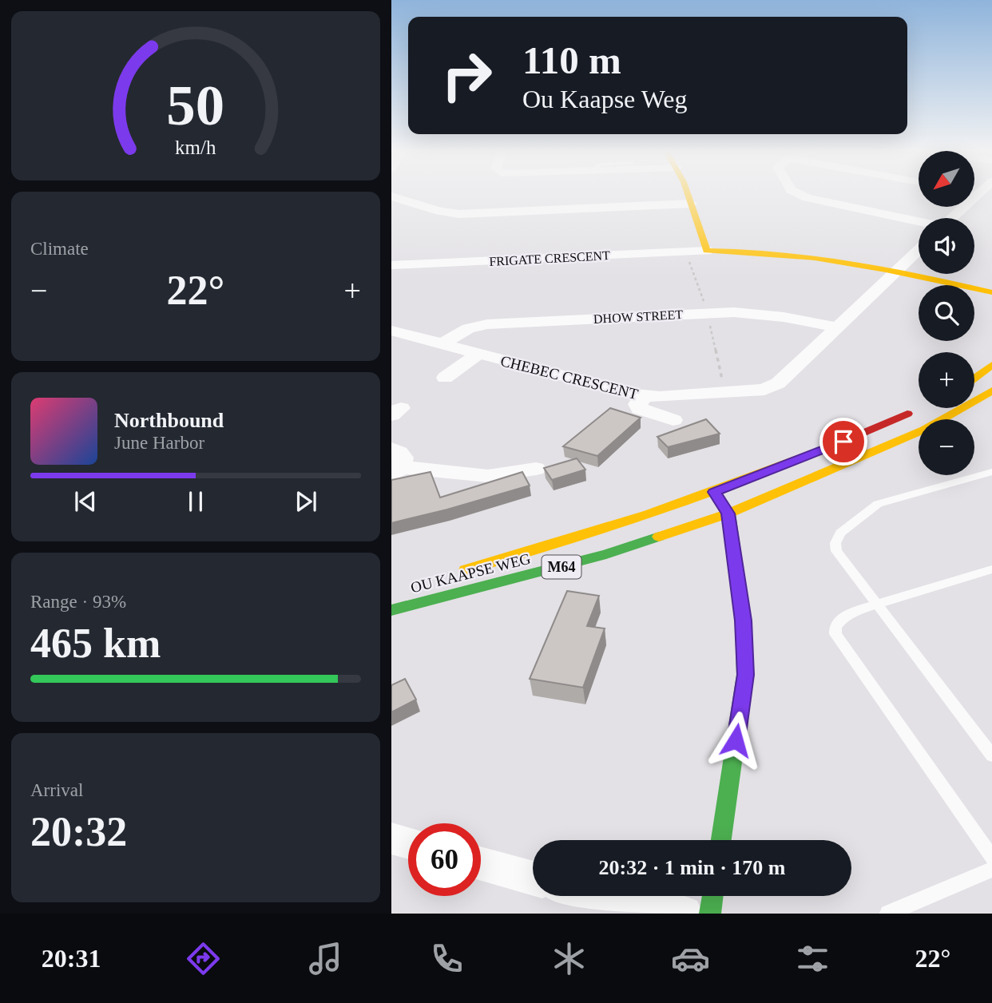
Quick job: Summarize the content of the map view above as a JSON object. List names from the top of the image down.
{
  "streets": {
    "main road": ["M64", "OU KAAPSE WEG"],
    "street": ["FRIGATE CRESCENT", "DHOW STREET", "CHEBEC CRESCENT"]
  },
  "crossings": [
    ["DHOW STREET", "CHEBEC CRESCENT"]
  ],
  "north": "bottom left",
  "page": {
    "turn": ["110 m", "Ou Kaapse Weg"],
    "map_buttons": ["+", "−"],
    "tile": [
      "Climate",
      ["Range · 93%", "465 km"],
      ["Arrival", "20:32"]
    ],
    "heat": ["−", "22°", "+"],
    "song": ["Northbound", "June Harbor"],
    "limit": "60",
    "trip": "20:32 · 1 min · 170 m",
    "tabs": ["20:31", "22°"],
    "gauge": ["50", "km/h"]
  }
}
